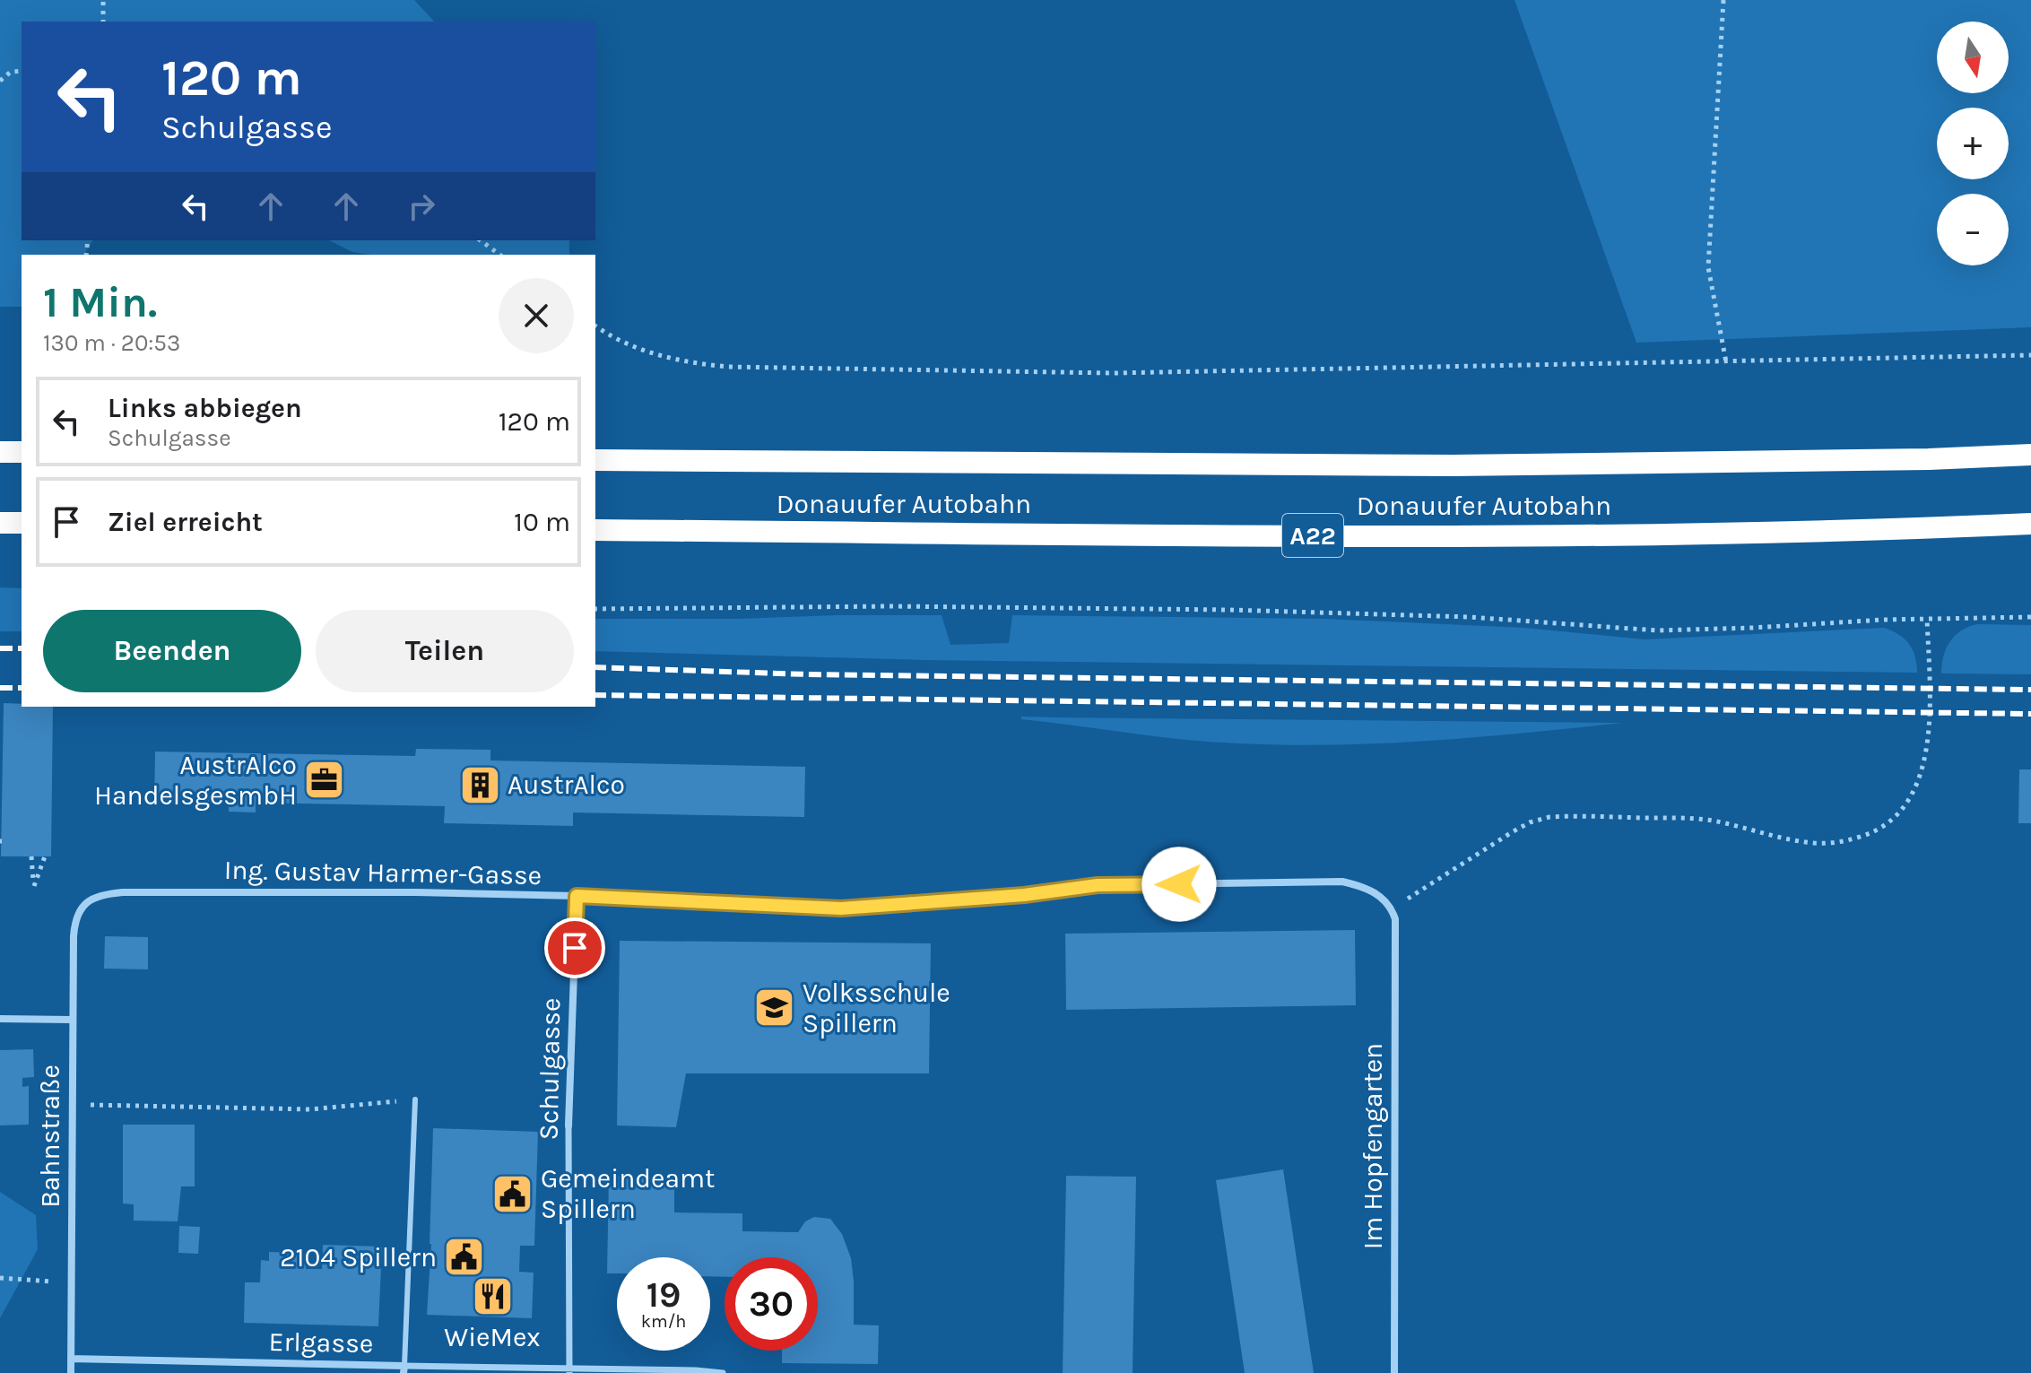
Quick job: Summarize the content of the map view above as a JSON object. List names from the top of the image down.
{
  "streets": {
    "highway": ["Donauufer Autobahn", "A22"],
    "street": [
      "Ing. Gustav Harmer-Gasse",
      "Schulgasse",
      "Bahnstraße",
      "Im Hopfengarten",
      "Erlgasse"
    ]
  },
  "crossings": [
    ["Ing. Gustav Harmer-Gasse", "Schulgasse"],
    ["Ing. Gustav Harmer-Gasse", "Bahnstraße"],
    ["Ing. Gustav Harmer-Gasse", "Im Hopfengarten"],
    ["Schulgasse", "Erlgasse"],
    ["Bahnstraße", "Erlgasse"]
  ],
  "places": {
    "office": ["AustrAlco HandelsgesmbH"],
    "building": ["AustrAlco"],
    "school or university": ["Volksschule Spillern"],
    "public building": ["Gemeindeamt Spillern", "2104 Spillern"],
    "restaurant": ["WieMex"]
  },
  "north": "bottom",
  "page": {
    "map_buttons": ["+", "−"],
    "turn": ["120 m", "Schulgasse"],
    "heading": ["1 Min.", "130 m · 20:53"],
    "list": [
      {
        "name": "Links abbiegen",
        "note": "Schulgasse",
        "value": "120 m"
      },
      {
        "name": "Ziel erreicht",
        "value": "10 m"
      }
    ],
    "buttons": ["Beenden", "Teilen"],
    "speed": "19 km/h",
    "limit": "30"
  }
}
